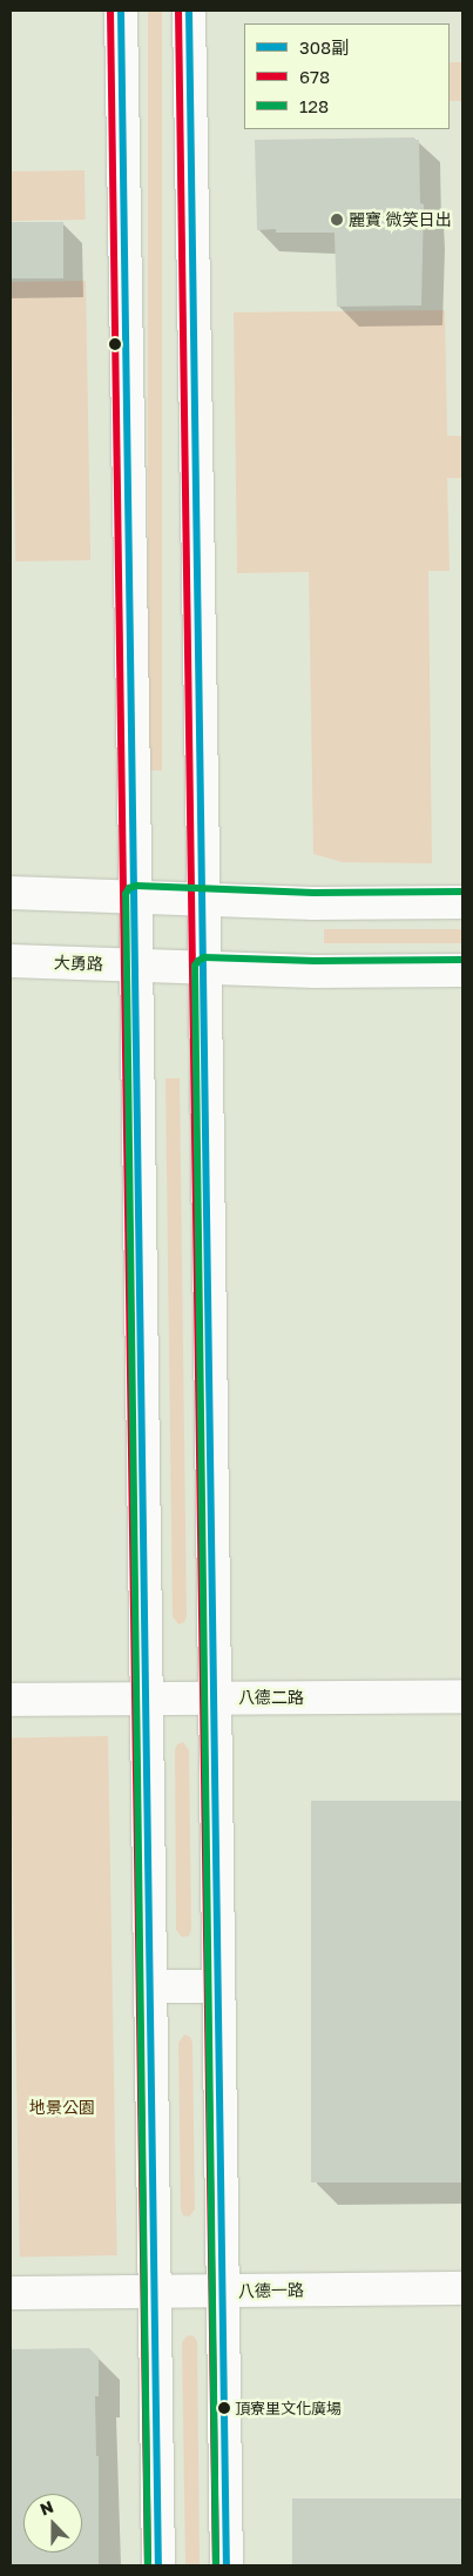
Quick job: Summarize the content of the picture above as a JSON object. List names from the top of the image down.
{
  "streets": {
    "street": ["大勇路", "八德二路", "八德一路"]
  },
  "parks": ["地景公園"],
  "places": ["麗寶 微笑日出", "頂寮里文化廣場"],
  "lines": ["transit line 308副", "transit line 678", "transit line 128"],
  "legend": ["308副", "678", "128"],
  "north": "top"
}
